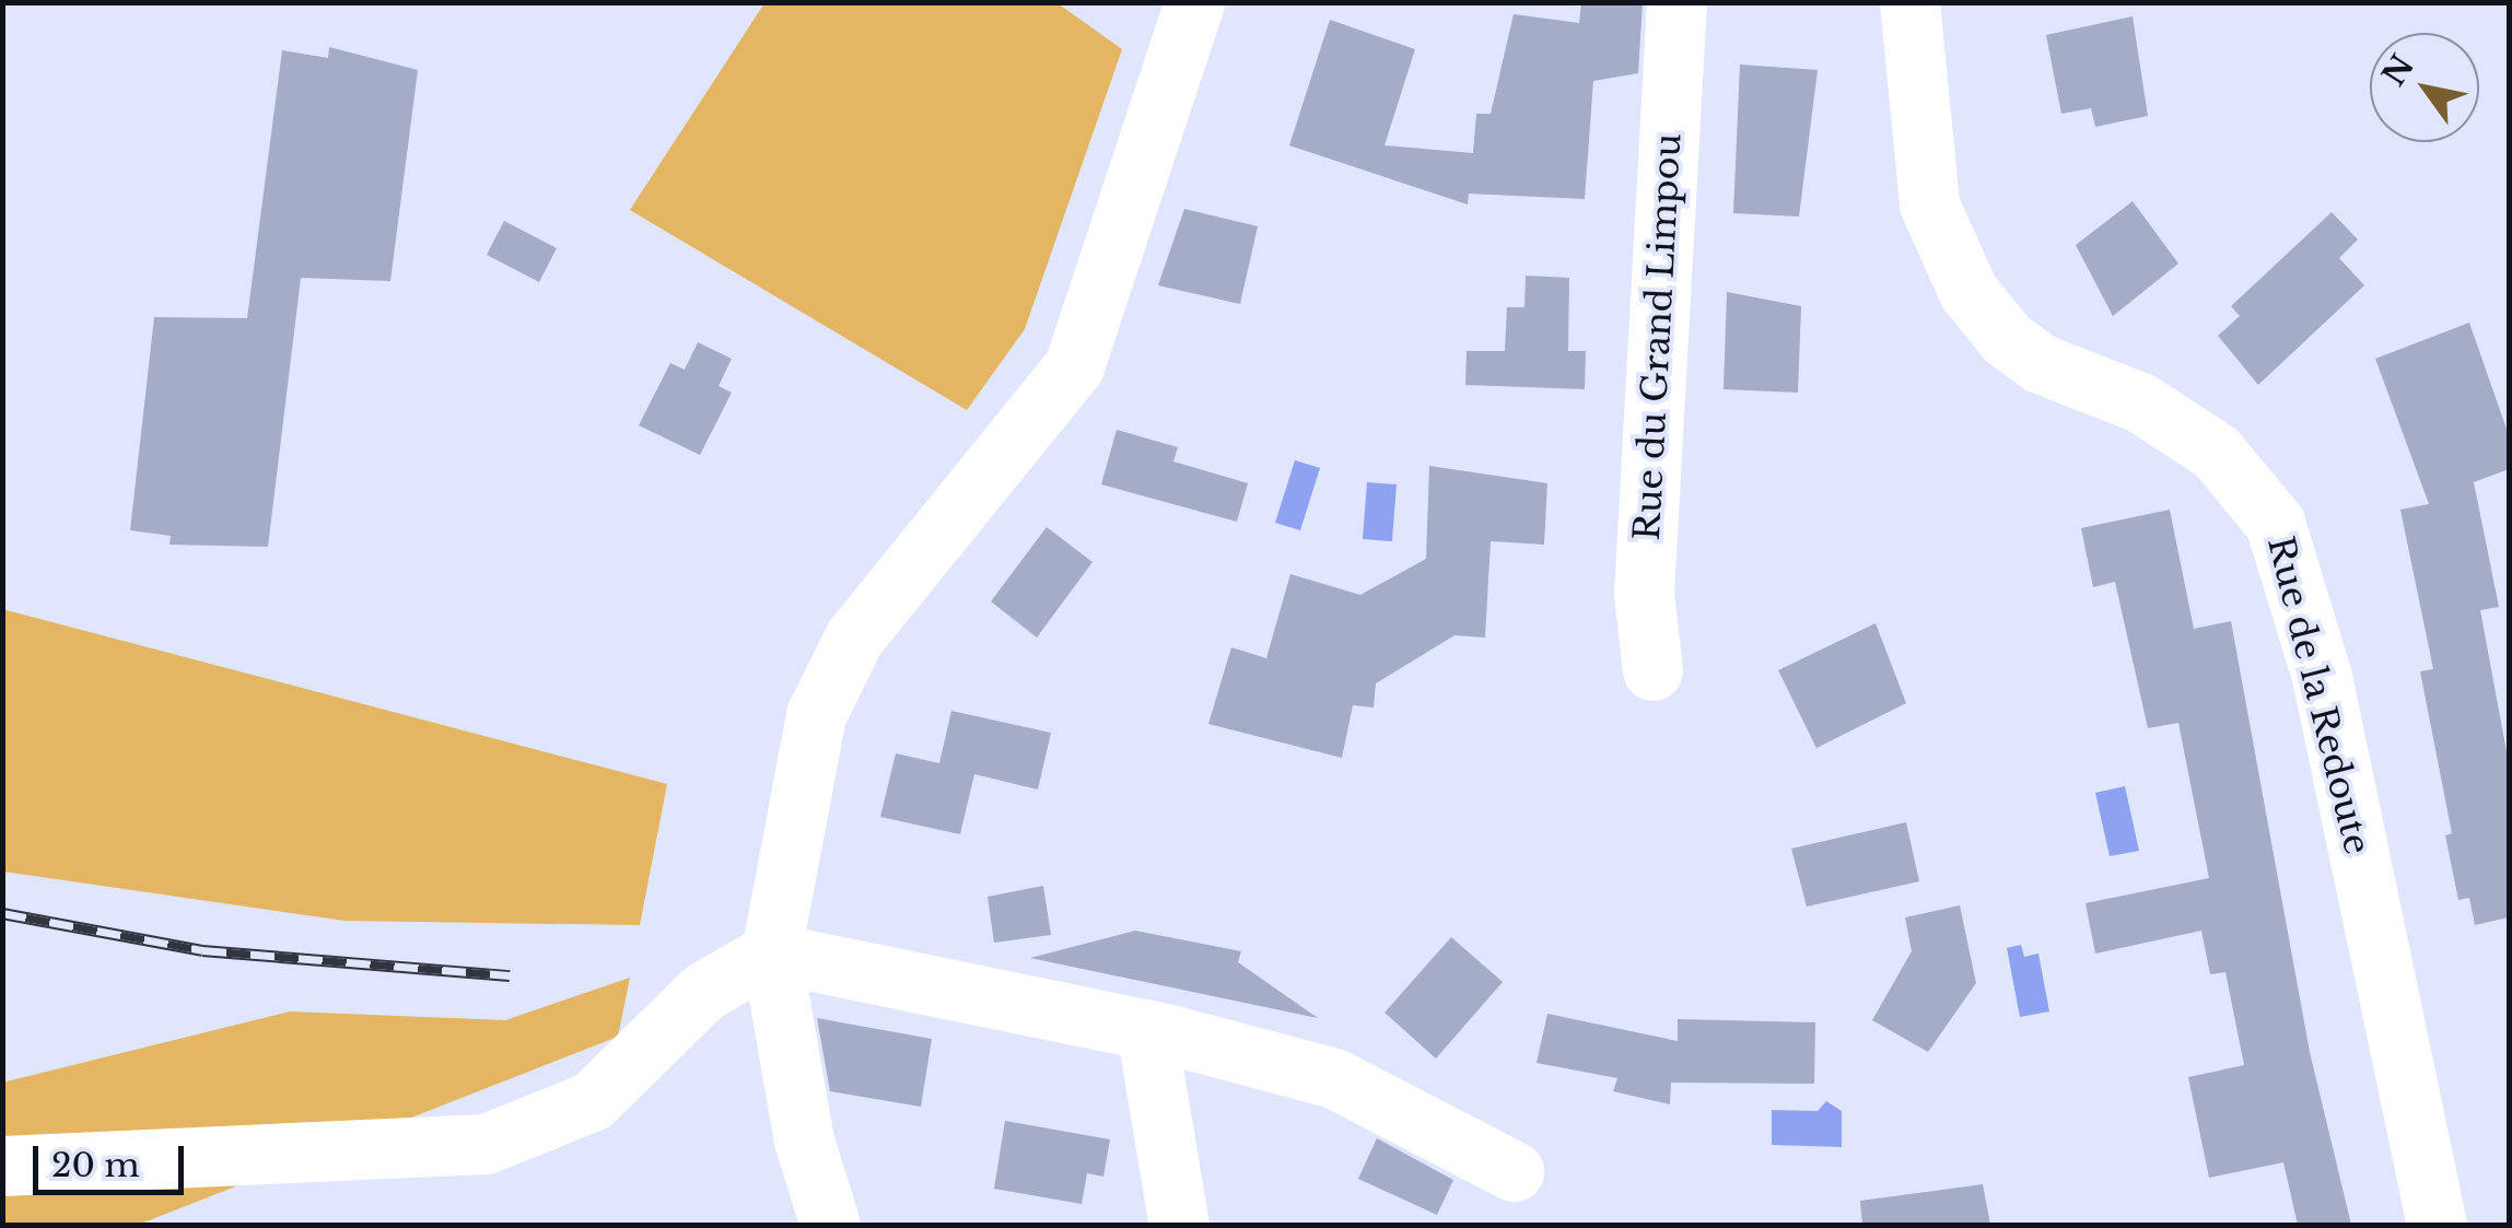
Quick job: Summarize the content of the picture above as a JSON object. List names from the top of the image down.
{
  "streets": {
    "street": ["Rue du Grand Limpou", "Rue de la Redoute"]
  },
  "scale_bar": "20 m",
  "north": "top left"
}
